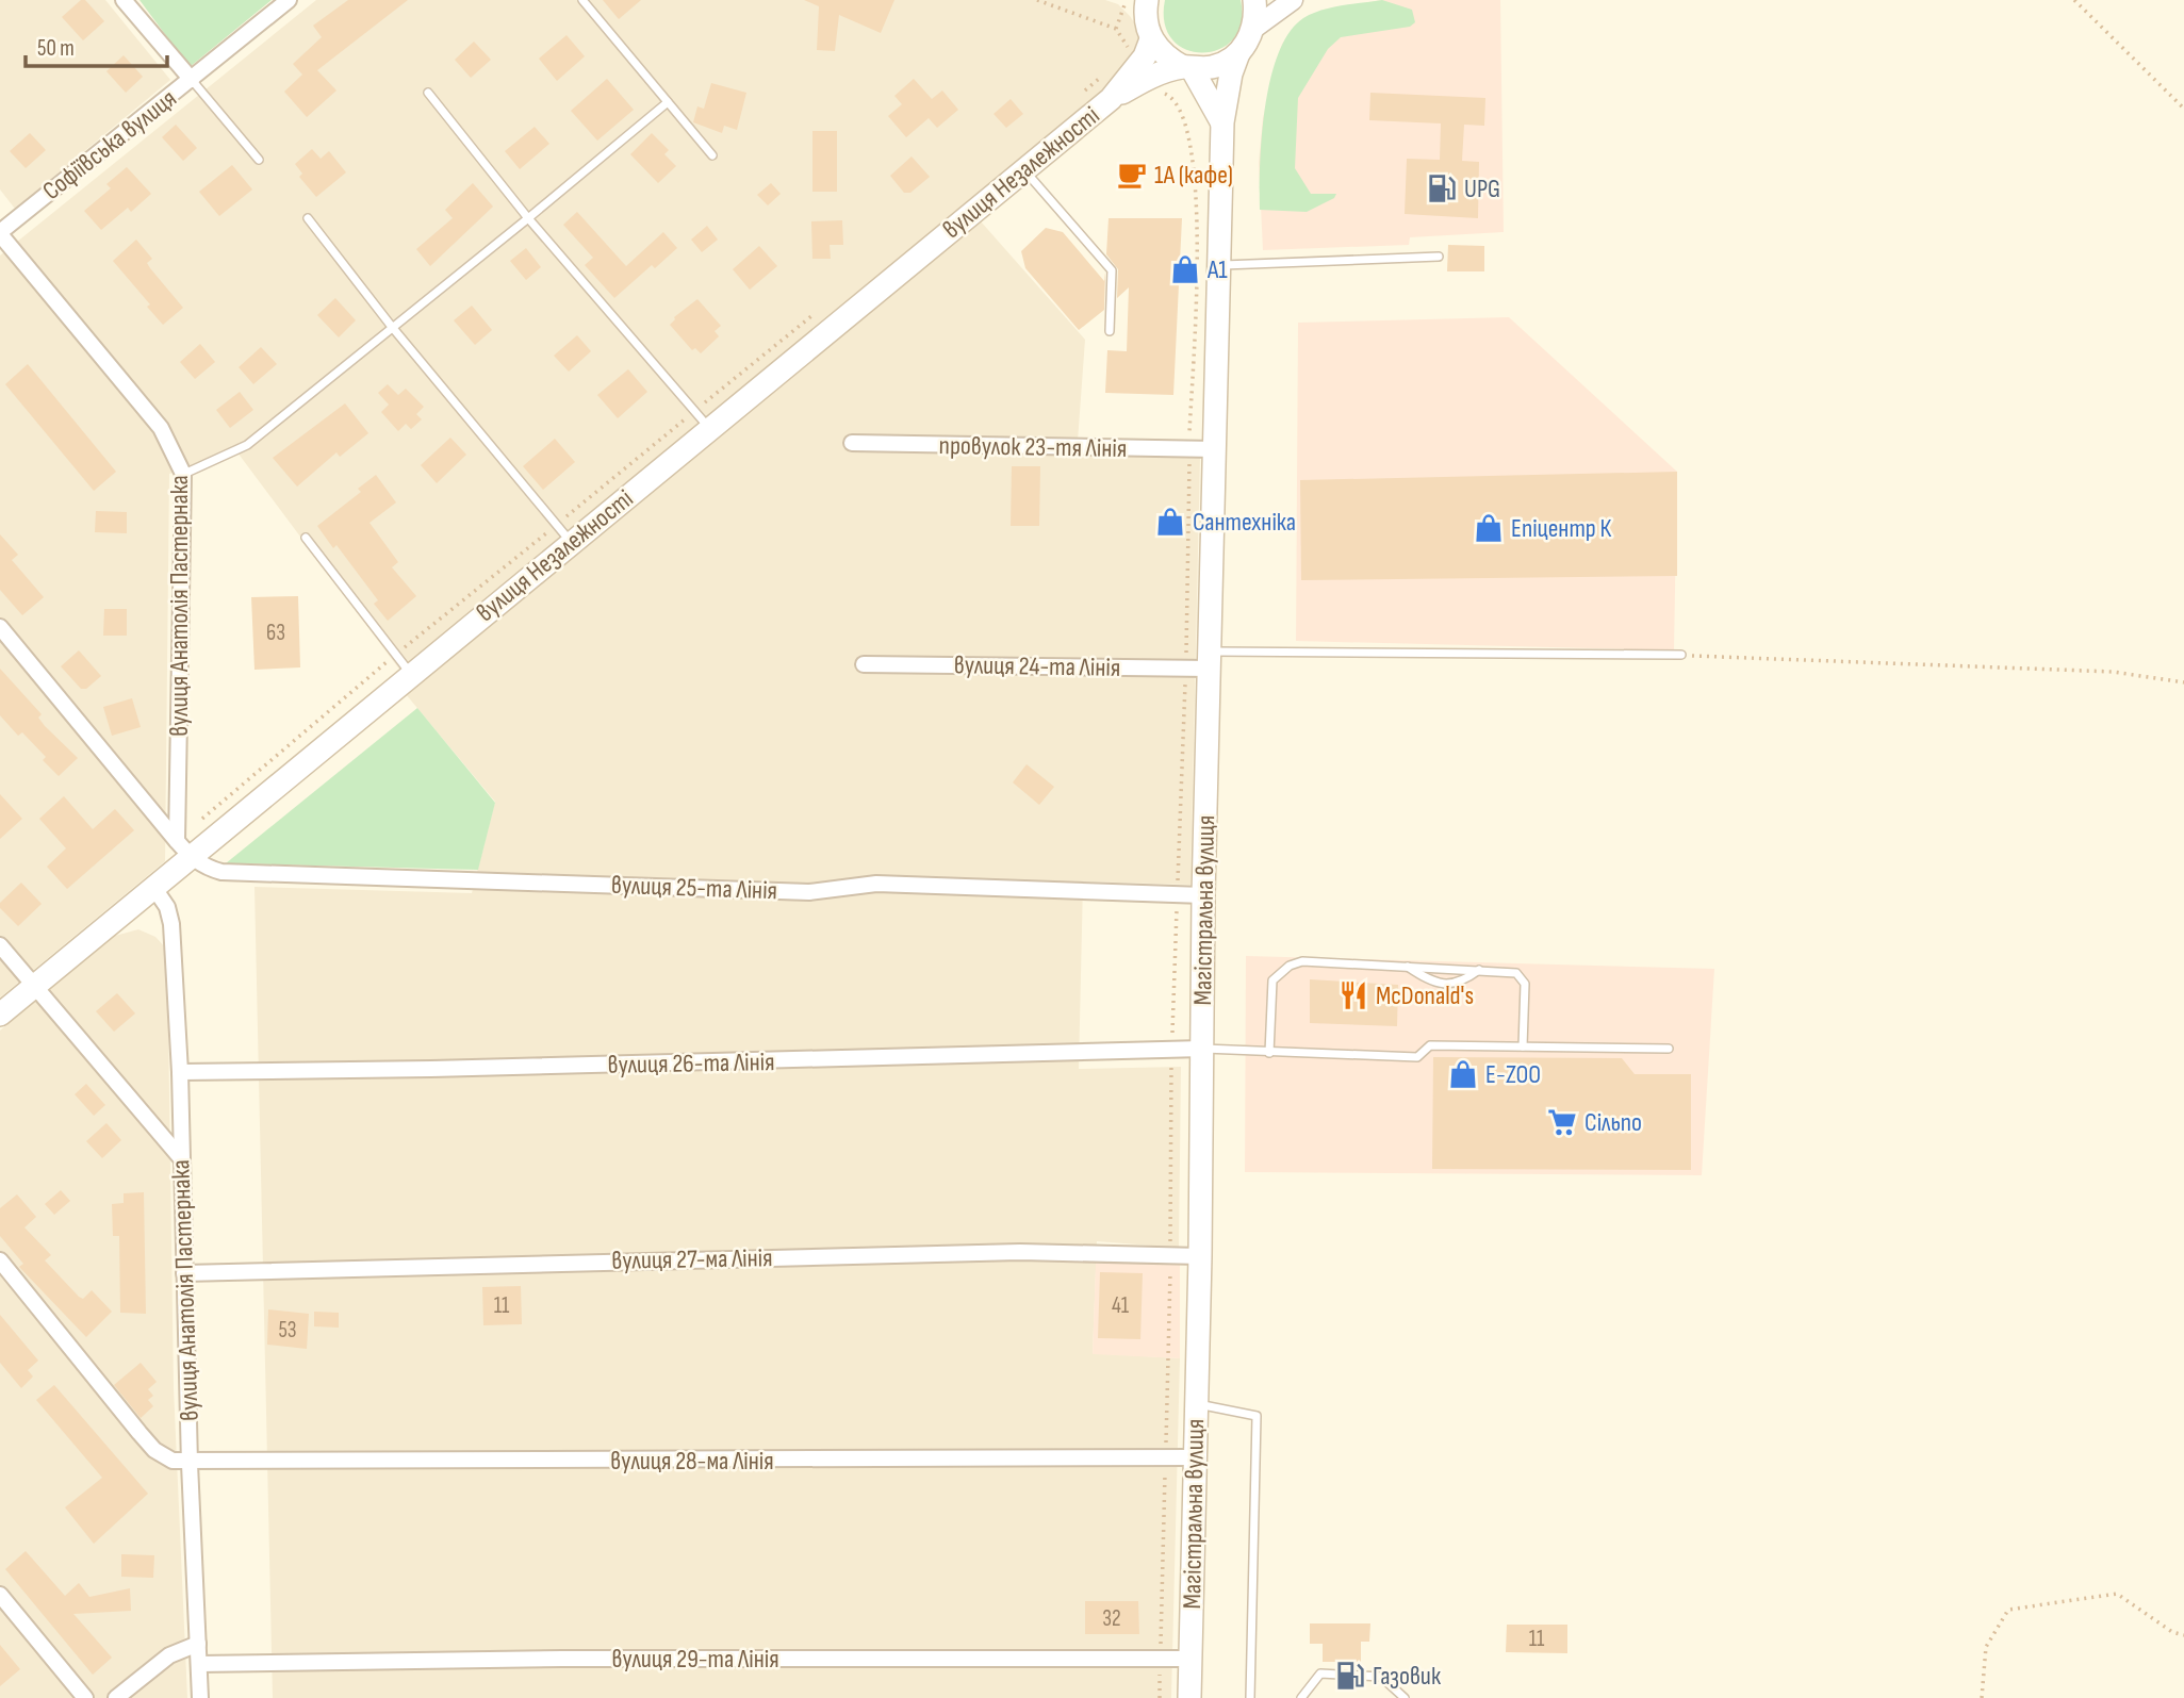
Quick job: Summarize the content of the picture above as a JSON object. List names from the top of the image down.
{
  "streets": {
    "main road": ["вулиця Незалежності", "Магістральна вулиця"],
    "street": [
      "Софіївська вулиця",
      "провулок 23-тя Лінія",
      "вулиця Анатолія Пастернака",
      "вулиця 24-та Лінія",
      "вулиця 25-та Лінія",
      "вулиця 26-та Лінія",
      "вулиця 27-ма Лінія",
      "вулиця 28-ма Лінія",
      "вулиця 29-та Лінія"
    ]
  },
  "crossings": [
    ["Софіївська вулиця", "вулиця Анатолія Пастернака"],
    ["вулиця Незалежності", "вулиця Анатолія Пастернака"],
    ["вулиця Незалежності", "вулиця 25-та Лінія"],
    ["провулок 23-тя Лінія", "Магістральна вулиця"],
    ["вулиця Анатолія Пастернака", "вулиця 25-та Лінія"],
    ["вулиця Анатолія Пастернака", "вулиця 26-та Лінія"],
    ["вулиця Анатолія Пастернака", "вулиця 27-ма Лінія"],
    ["вулиця Анатолія Пастернака", "вулиця 28-ма Лінія"],
    ["вулиця Анатолія Пастернака", "вулиця 29-та Лінія"],
    ["вулиця 24-та Лінія", "Магістральна вулиця"],
    ["вулиця 25-та Лінія", "Магістральна вулиця"],
    ["Магістральна вулиця", "вулиця 26-та Лінія"],
    ["Магістральна вулиця", "вулиця 27-ма Лінія"],
    ["Магістральна вулиця", "вулиця 28-ма Лінія"],
    ["Магістральна вулиця", "вулиця 29-та Лінія"]
  ],
  "places": {
    "cafe": ["1А (кафе)"],
    "fuel station": ["UPG", "Газовик"],
    "shop": [
      "А1",
      "Сантехніка",
      "Епіцентр К",
      "E-ZOO"
    ],
    "restaurant": ["McDonald's"],
    "supermarket": ["Сільпо"]
  },
  "house_numbers": [
    "63",
    "11",
    "41",
    "53",
    "32",
    "11"
  ],
  "scale_bar": "50 m"
}
